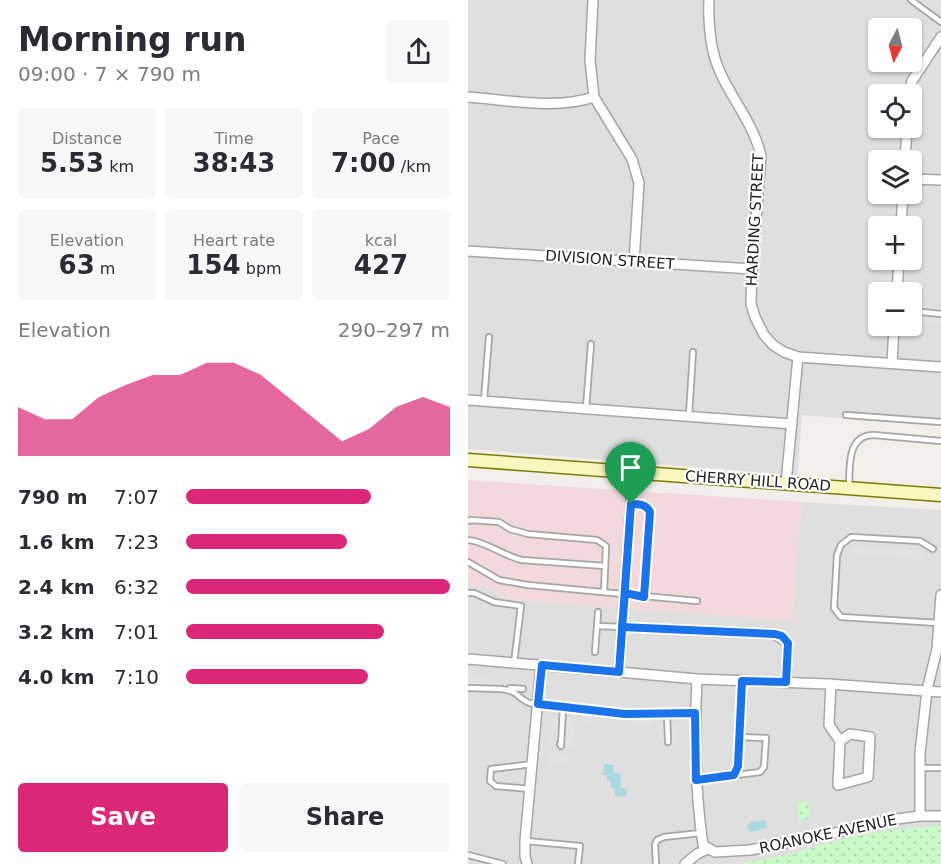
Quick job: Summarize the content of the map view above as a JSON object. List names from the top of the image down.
{
  "streets": {
    "main road": ["CHERRY HILL ROAD"],
    "street": ["HARDING STREET", "DIVISION STREET", "ROANOKE AVENUE"]
  },
  "crossings": [
    ["HARDING STREET", "DIVISION STREET"]
  ],
  "north": "bottom",
  "page": {
    "heading": ["Morning run", "09:00 · 7 × 790 m"],
    "map_buttons": ["+", "−"],
    "stats": [
      ["Distance", "5.53 km"],
      ["Time", "38:43"],
      ["Pace", "7:00 /km"],
      ["Elevation", "63 m"],
      ["Heart rate", "154 bpm"],
      ["kcal", "427"]
    ],
    "chart": ["Elevation", "290–297 m"],
    "list": [
      {
        "name": "790 m",
        "note": "7:07"
      },
      {
        "name": "1.6 km",
        "note": "7:23"
      },
      {
        "name": "2.4 km",
        "note": "6:32"
      },
      {
        "name": "3.2 km",
        "note": "7:01"
      },
      {
        "name": "4.0 km",
        "note": "7:10"
      }
    ],
    "buttons": ["Save", "Share"]
  }
}
